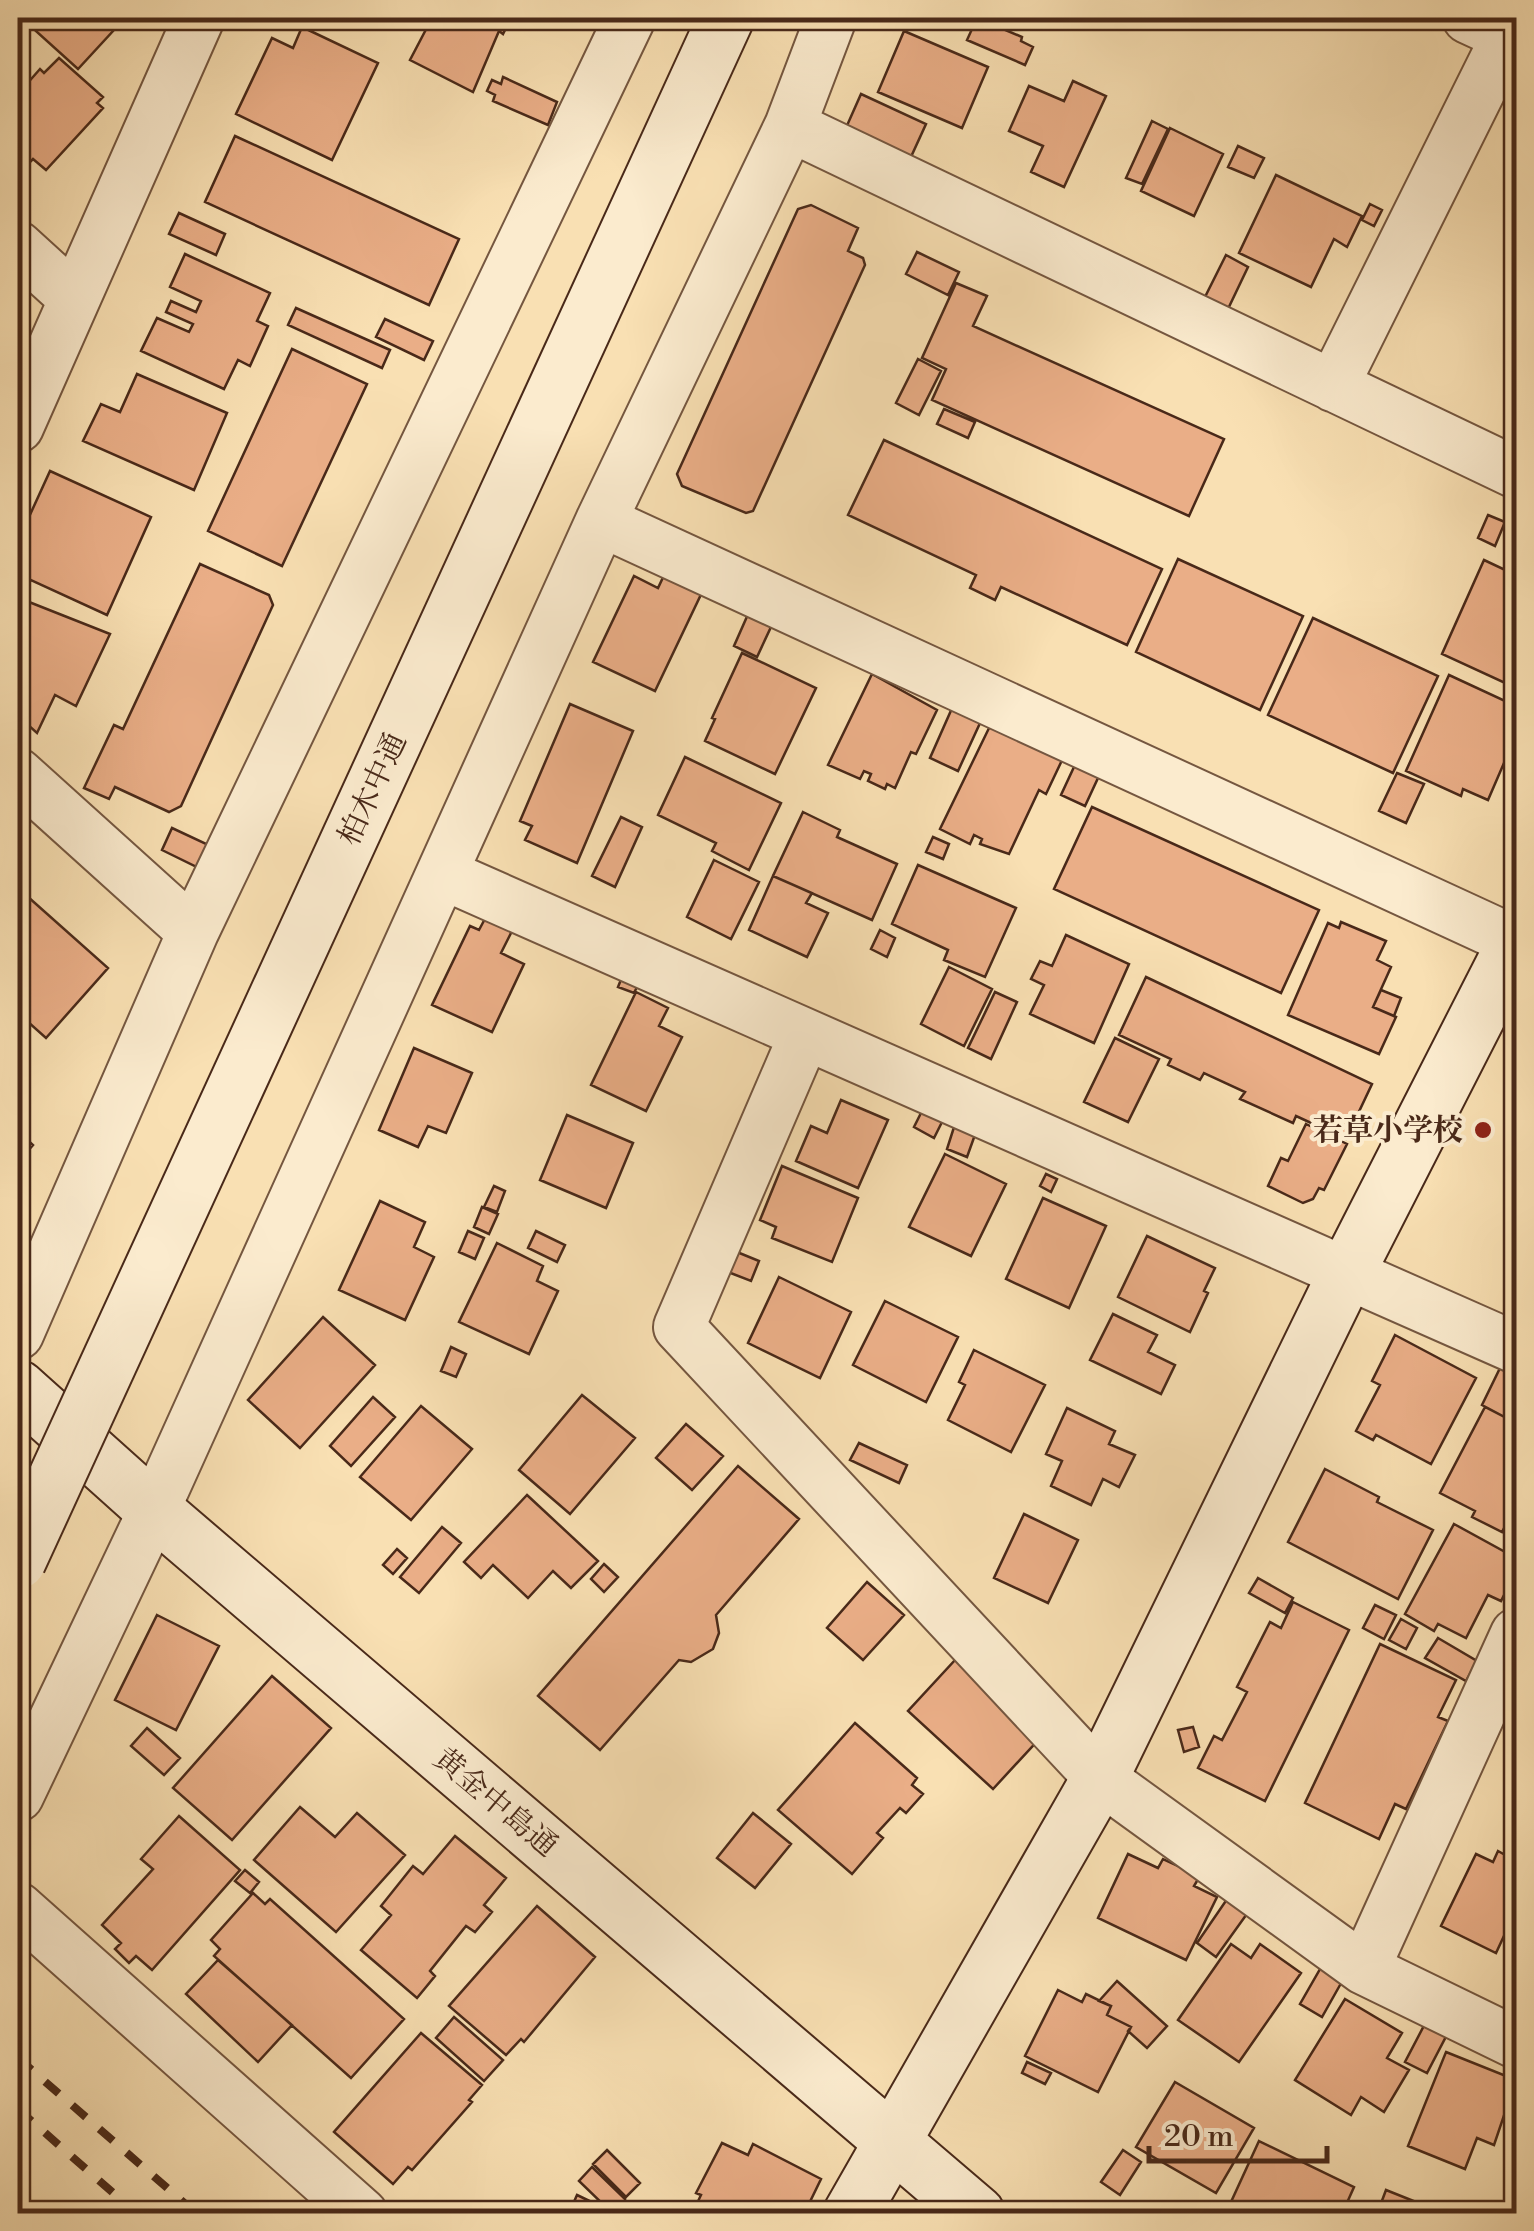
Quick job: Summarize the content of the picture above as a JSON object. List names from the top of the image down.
{
  "streets": {
    "street": ["柏木中通", "黄金中島通"]
  },
  "places": ["若草小学校"],
  "scale_bar": "20 m"
}
